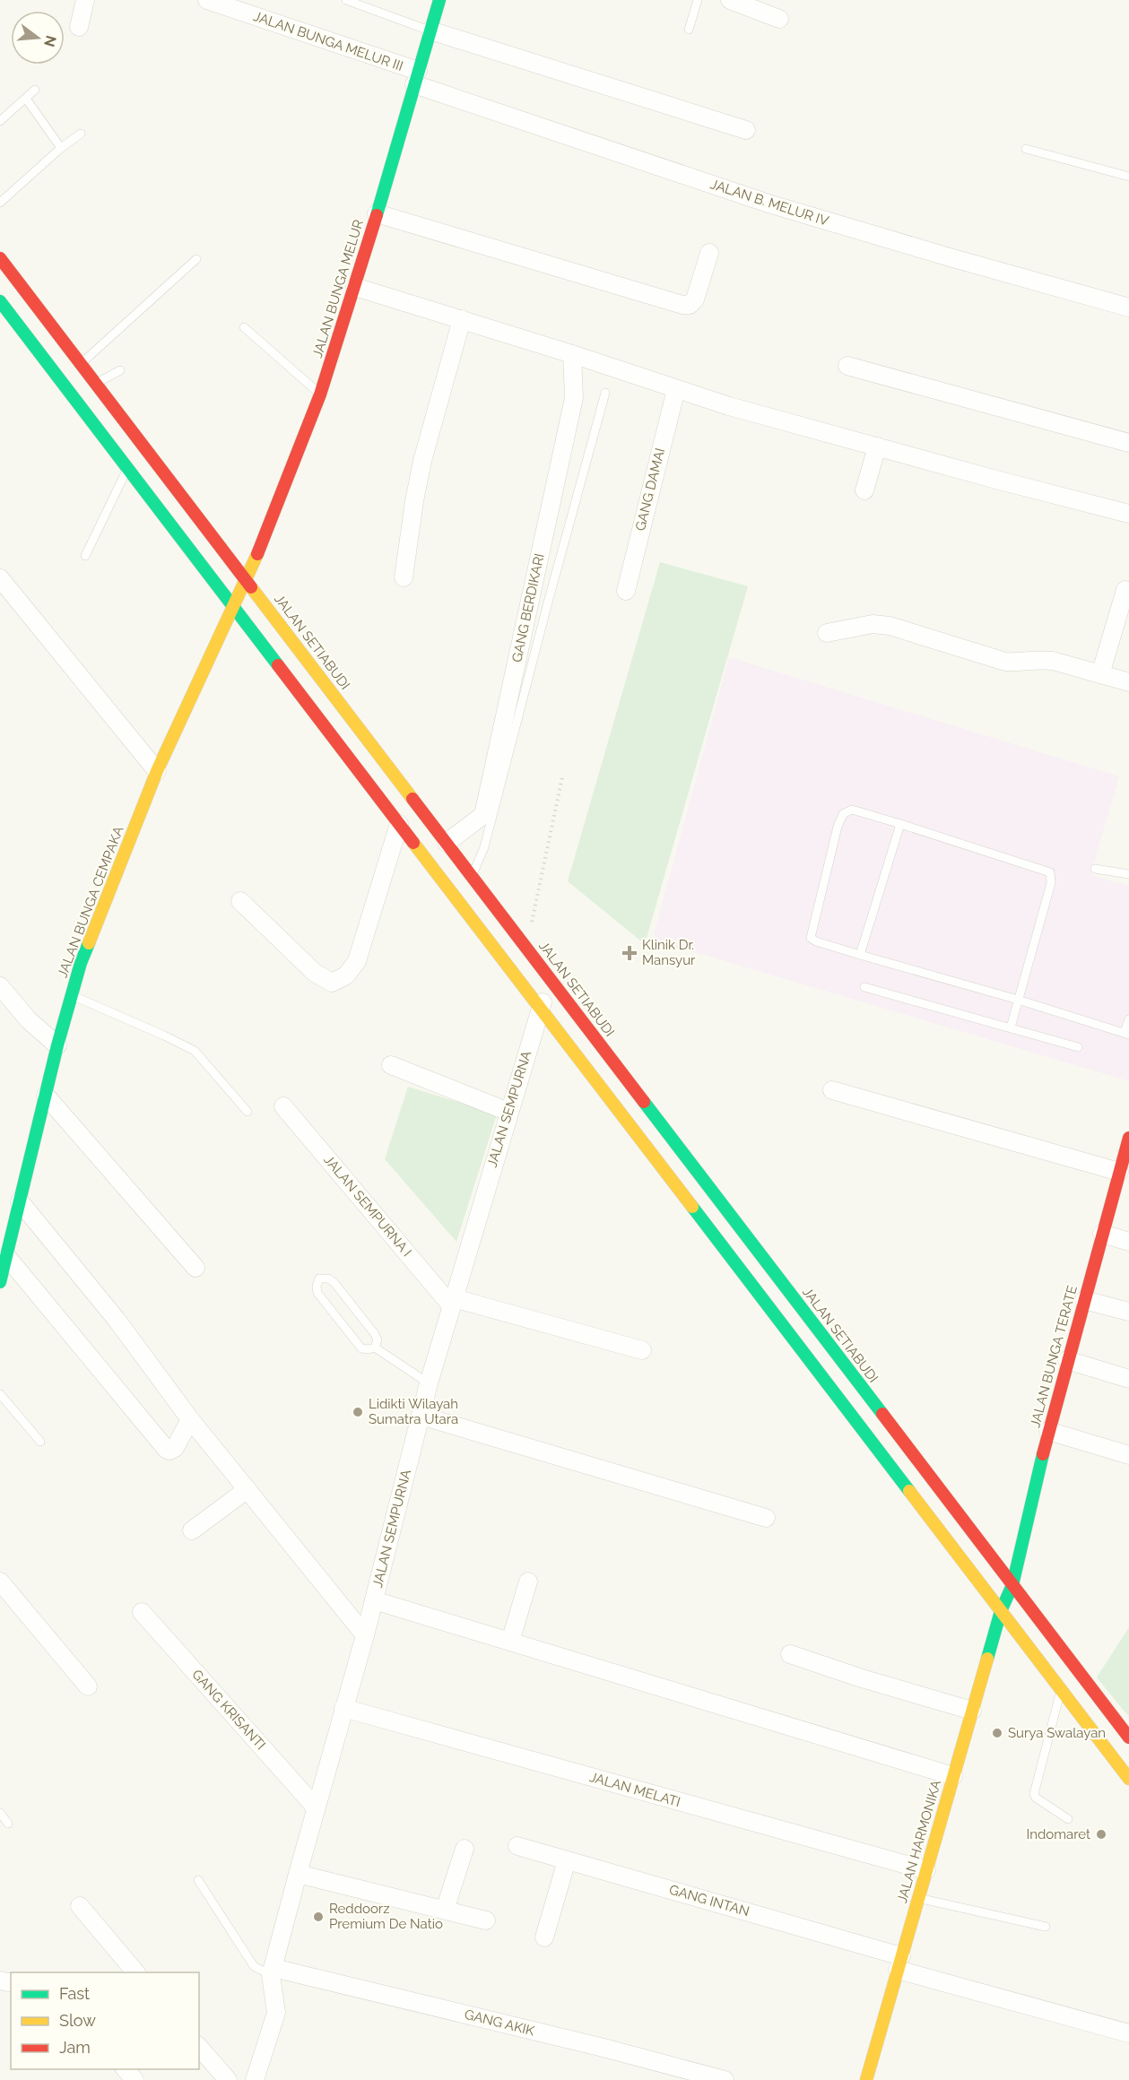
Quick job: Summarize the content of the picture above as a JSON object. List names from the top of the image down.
{
  "streets": {
    "main road": [
      "JALAN BUNGA MELUR",
      "JALAN SETIABUDI",
      "JALAN BUNGA CEMPAKA",
      "JALAN BUNGA TERATE",
      "JALAN HARMONIKA"
    ],
    "street": [
      "JALAN BUNGA MELUR III",
      "JALAN B. MELUR IV",
      "GANG DAMAI",
      "GANG BERDIKARI",
      "JALAN SEMPURNA",
      "JALAN SEMPURNA I",
      "GANG KRISANTI",
      "JALAN MELATI",
      "GANG INTAN",
      "GANG AKIK"
    ]
  },
  "crossings": [
    ["JALAN BUNGA MELUR III", "JALAN B. MELUR IV"],
    ["JALAN BUNGA MELUR III", "JALAN BUNGA MELUR"],
    ["JALAN B. MELUR IV", "JALAN BUNGA MELUR"],
    ["JALAN BUNGA MELUR", "JALAN SETIABUDI"],
    ["JALAN BUNGA MELUR", "JALAN BUNGA CEMPAKA"],
    ["GANG BERDIKARI", "JALAN SETIABUDI"],
    ["JALAN SETIABUDI", "JALAN BUNGA CEMPAKA"],
    ["JALAN SETIABUDI", "JALAN SEMPURNA"],
    ["JALAN SETIABUDI", "JALAN BUNGA TERATE"],
    ["JALAN SETIABUDI", "JALAN HARMONIKA"],
    ["JALAN SEMPURNA", "JALAN SEMPURNA I"],
    ["JALAN SEMPURNA", "GANG KRISANTI"],
    ["JALAN SEMPURNA", "JALAN MELATI"],
    ["JALAN SEMPURNA", "GANG AKIK"],
    ["JALAN BUNGA TERATE", "JALAN HARMONIKA"],
    ["JALAN MELATI", "JALAN HARMONIKA"],
    ["JALAN HARMONIKA", "GANG INTAN"]
  ],
  "places": {
    "health": ["Klinik Dr. Mansyur"],
    "other": [
      "Lidikti Wilayah Sumatra Utara",
      "Surya Swalayan",
      "Indomaret",
      "Reddoorz Premium De Natio"
    ]
  },
  "legend": ["Fast", "Slow", "Jam"],
  "north": "right"
}
